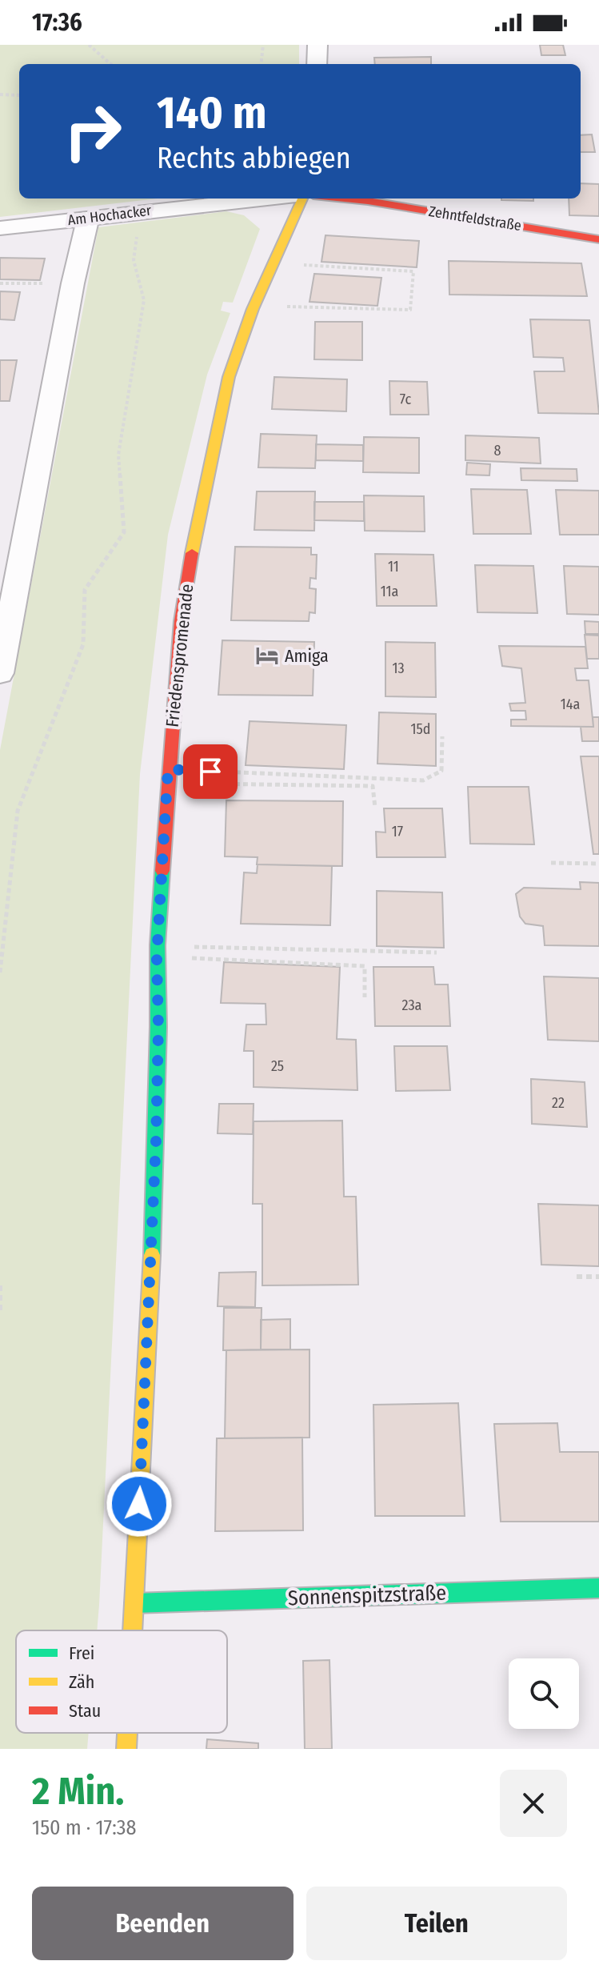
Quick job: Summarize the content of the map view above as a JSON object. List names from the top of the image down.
{
  "streets": {
    "street": [
      "Am Hochacker",
      "Zehntfeldstraße",
      "Friedenspromenade",
      "Sonnenspitzstraße"
    ]
  },
  "crossings": [
    ["Friedenspromenade", "Sonnenspitzstraße"]
  ],
  "places": {
    "hotel": ["Amiga"]
  },
  "house_numbers": [
    "7c",
    "8",
    "11",
    "11a",
    "13",
    "14a",
    "15d",
    "17",
    "23a",
    "25",
    "22"
  ],
  "legend": ["Frei", "Zäh", "Stau"],
  "page": {
    "status": "17:36",
    "turn": ["140 m", "Rechts abbiegen"],
    "heading": ["2 Min.", "150 m · 17:38"],
    "buttons": ["Beenden", "Teilen"]
  }
}
